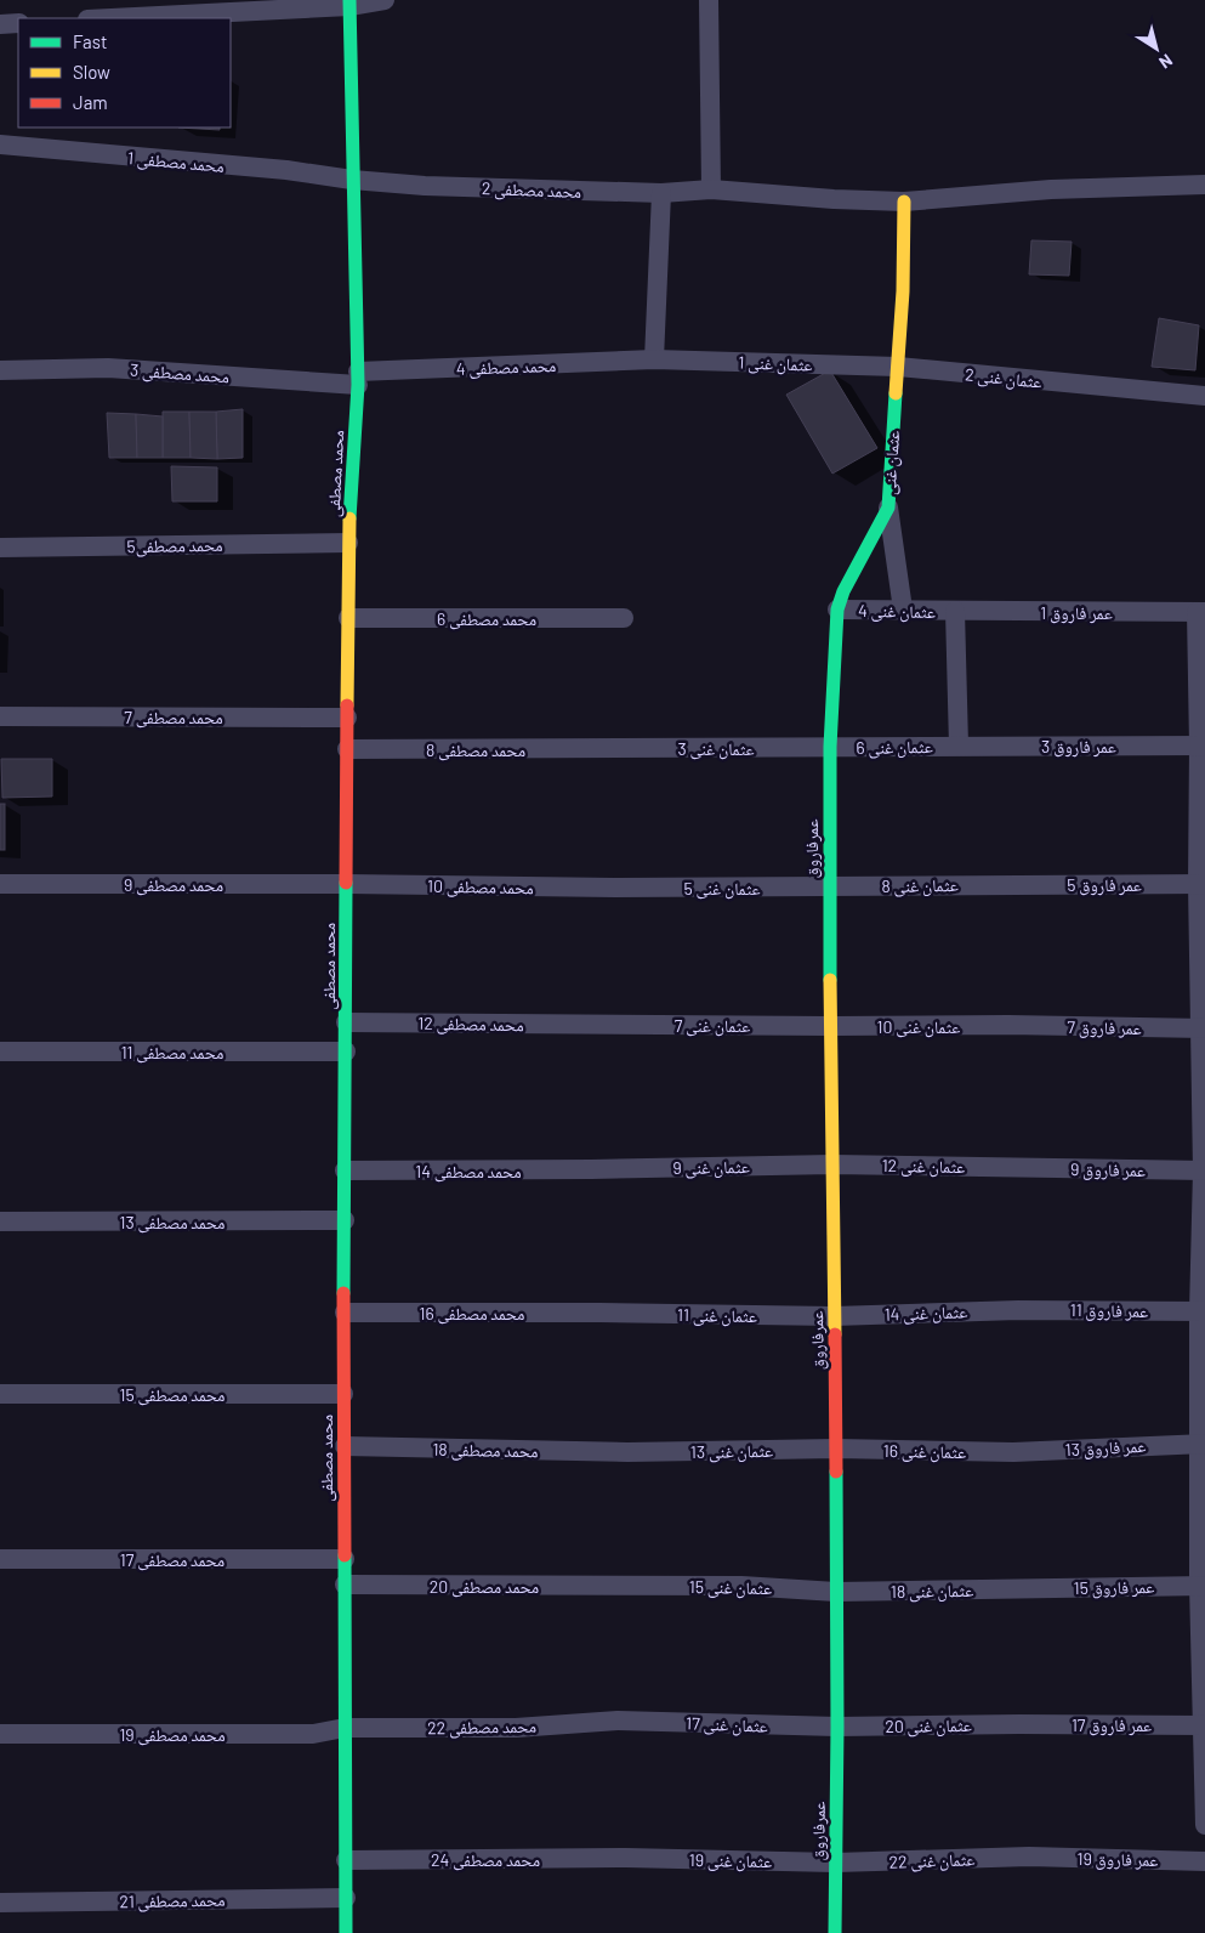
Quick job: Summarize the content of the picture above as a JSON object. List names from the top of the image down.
{
  "streets": {
    "street": [
      "محمد مصطفی 1",
      "محمد مصطفی 2",
      "عثمان غنی 1",
      "محمد مصطفی 4",
      "محمد مصطفی 3",
      "عثمان غنی 2",
      "عثمان غنی",
      "محمد مصطفی",
      "محمد مصطفی5",
      "عثمان غنی 4",
      "عمر فاروق 1",
      "محمد مصطفی 6",
      "محمد مصطفی 7",
      "عمر فاروق 3",
      "عثمان غنی 6",
      "عثمان غنی 3",
      "محمد مصطفی 8",
      "عمرفاروق",
      "محمد مصطفی 9",
      "عمر فاروق 5",
      "عثمان غنی 8",
      "محمد مصطفی 10",
      "عثمان غنی 5",
      "محمد مصطفی 12",
      "عثمان غنی 7",
      "عثمان غنی 10",
      "عمر فاروق 7",
      "محمد مصطفی 11",
      "عثمان غنی 12",
      "عثمان غنی 9",
      "عمر فاروق 9",
      "محمد مصطفی 14",
      "محمد مصطفی 13",
      "عمر فاروق 11",
      "محمد مصطفی 16",
      "عثمان غنی 14",
      "عثمان غنی 11",
      "محمد مصطفی 15",
      "عمر فاروق 13",
      "محمد مصطفی 18",
      "عثمان غنی 13",
      "عثمان غنی 16",
      "محمد مصطفی 17",
      "محمد مصطفی 20",
      "عثمان غنی 15",
      "عمر فاروق 15",
      "عثمان غنی 18",
      "عثمان غنی 17",
      "عمر فاروق 17",
      "عثمان غنی 20",
      "محمد مصطفی 22",
      "محمد مصطفی 19",
      "محمد مصطفی 24",
      "عمر فاروق 19",
      "عثمان غنی 19",
      "عثمان غنی 22",
      "محمد مصطفی 21"
    ]
  },
  "crossings": [
    ["محمد مصطفی 1", "محمد مصطفی 2"],
    ["محمد مصطفی 1", "محمد مصطفی"],
    ["محمد مصطفی 2", "عثمان غنی"],
    ["محمد مصطفی 2", "محمد مصطفی"],
    ["عثمان غنی 1", "محمد مصطفی 4"],
    ["عثمان غنی 1", "عثمان غنی 2"],
    ["عثمان غنی 1", "عثمان غنی"],
    ["محمد مصطفی 4", "محمد مصطفی 3"],
    ["محمد مصطفی 4", "محمد مصطفی"],
    ["محمد مصطفی 3", "محمد مصطفی"],
    ["عثمان غنی 2", "عثمان غنی"],
    ["عثمان غنی", "عثمان غنی 4"],
    ["عثمان غنی", "عثمان غنی 6"],
    ["عثمان غنی", "عثمان غنی 3"],
    ["عثمان غنی", "عمرفاروق"],
    ["محمد مصطفی", "محمد مصطفی5"],
    ["محمد مصطفی", "محمد مصطفی 6"],
    ["محمد مصطفی", "محمد مصطفی 7"],
    ["محمد مصطفی", "محمد مصطفی 8"],
    ["محمد مصطفی", "محمد مصطفی 9"],
    ["محمد مصطفی", "محمد مصطفی 10"],
    ["محمد مصطفی", "محمد مصطفی 12"],
    ["محمد مصطفی", "محمد مصطفی 11"],
    ["محمد مصطفی", "محمد مصطفی 14"],
    ["محمد مصطفی", "محمد مصطفی 13"],
    ["محمد مصطفی", "محمد مصطفی 16"],
    ["محمد مصطفی", "محمد مصطفی 15"],
    ["محمد مصطفی", "محمد مصطفی 18"],
    ["محمد مصطفی", "محمد مصطفی 17"],
    ["محمد مصطفی", "محمد مصطفی 20"],
    ["محمد مصطفی", "محمد مصطفی 22"],
    ["محمد مصطفی", "محمد مصطفی 19"],
    ["محمد مصطفی", "محمد مصطفی 24"],
    ["محمد مصطفی", "محمد مصطفی 21"],
    ["عثمان غنی 4", "عمر فاروق 1"],
    ["عمر فاروق 3", "عثمان غنی 6"],
    ["عثمان غنی 6", "عثمان غنی 3"],
    ["عثمان غنی 6", "عمرفاروق"],
    ["عثمان غنی 3", "محمد مصطفی 8"],
    ["عثمان غنی 3", "عمرفاروق"],
    ["عمرفاروق", "عثمان غنی 8"],
    ["عمرفاروق", "عثمان غنی 5"],
    ["عمرفاروق", "عثمان غنی 7"],
    ["عمرفاروق", "عثمان غنی 10"],
    ["عمرفاروق", "عثمان غنی 12"],
    ["عمرفاروق", "عثمان غنی 9"],
    ["عمرفاروق", "عثمان غنی 14"],
    ["عمرفاروق", "عثمان غنی 11"],
    ["عمرفاروق", "عثمان غنی 13"],
    ["عمرفاروق", "عثمان غنی 16"],
    ["عمرفاروق", "عثمان غنی 15"],
    ["عمرفاروق", "عثمان غنی 18"],
    ["عمرفاروق", "عثمان غنی 17"],
    ["عمرفاروق", "عثمان غنی 20"],
    ["عمرفاروق", "عثمان غنی 19"],
    ["عمرفاروق", "عثمان غنی 22"],
    ["محمد مصطفی 9", "محمد مصطفی 10"],
    ["عمر فاروق 5", "عثمان غنی 8"],
    ["عثمان غنی 8", "عثمان غنی 5"],
    ["محمد مصطفی 10", "عثمان غنی 5"],
    ["محمد مصطفی 12", "عثمان غنی 7"],
    ["عثمان غنی 7", "عثمان غنی 10"],
    ["عثمان غنی 10", "عمر فاروق 7"],
    ["عثمان غنی 12", "عثمان غنی 9"],
    ["عثمان غنی 12", "عمر فاروق 9"],
    ["عثمان غنی 9", "محمد مصطفی 14"],
    ["عمر فاروق 11", "عثمان غنی 14"],
    ["محمد مصطفی 16", "عثمان غنی 11"],
    ["عثمان غنی 14", "عثمان غنی 11"],
    ["عمر فاروق 13", "عثمان غنی 16"],
    ["محمد مصطفی 18", "عثمان غنی 13"],
    ["عثمان غنی 13", "عثمان غنی 16"],
    ["محمد مصطفی 20", "عثمان غنی 15"],
    ["عثمان غنی 15", "عثمان غنی 18"],
    ["عمر فاروق 15", "عثمان غنی 18"],
    ["عثمان غنی 17", "عثمان غنی 20"],
    ["عثمان غنی 17", "محمد مصطفی 22"],
    ["عمر فاروق 17", "عثمان غنی 20"],
    ["محمد مصطفی 22", "محمد مصطفی 19"],
    ["محمد مصطفی 24", "عثمان غنی 19"],
    ["عمر فاروق 19", "عثمان غنی 22"],
    ["عثمان غنی 19", "عثمان غنی 22"]
  ],
  "legend": ["Fast", "Slow", "Jam"],
  "north": "bottom right"
}
